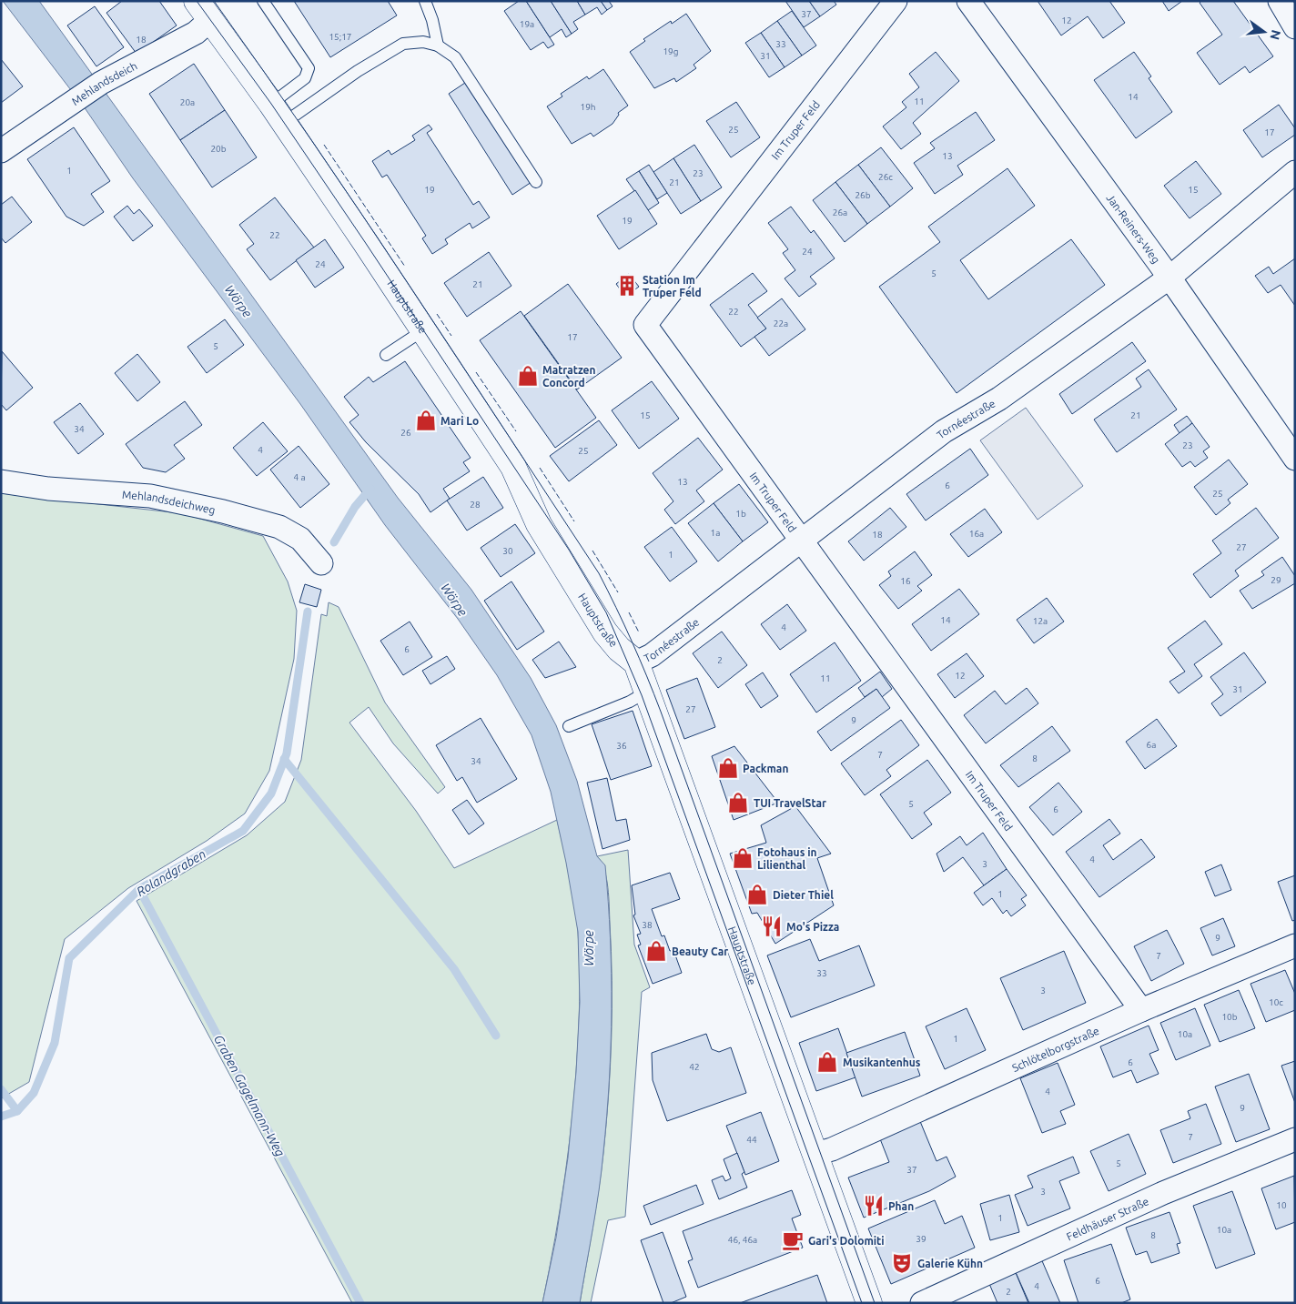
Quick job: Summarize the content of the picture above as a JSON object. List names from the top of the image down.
{
  "streets": {
    "street": [
      "Mehlandsdeich",
      "Im Truper Feld",
      "Jan-Reiners-Weg",
      "Hauptstraße",
      "Tornéestraße",
      "Mehlandsdeichweg",
      "Schlötelborgstraße",
      "Feldhäuser Straße"
    ]
  },
  "crossings": [
    ["Mehlandsdeich", "Hauptstraße"],
    ["Im Truper Feld", "Tornéestraße"],
    ["Im Truper Feld", "Schlötelborgstraße"],
    ["Jan-Reiners-Weg", "Tornéestraße"],
    ["Hauptstraße", "Tornéestraße"],
    ["Hauptstraße", "Schlötelborgstraße"]
  ],
  "water": ["Wörpe", "Rolandgraben", "Graben Gagelmann-Weg"],
  "places": {
    "building": ["Station Im Truper Feld"],
    "shop": [
      "Matratzen Concord",
      "Mari Lo",
      "Packman",
      "TUI TravelStar",
      "Fotohaus in Lilienthal",
      "Dieter Thiel",
      "Beauty Car",
      "Musikantenhus"
    ],
    "restaurant": ["Mo's Pizza", "Phan"],
    "cafe": ["Gari's Dolomiti"],
    "theatre": ["Galerie Kühn"]
  },
  "house_numbers": [
    "37",
    "12",
    "19a",
    "15;17",
    "18",
    "33",
    "19g",
    "31",
    "14",
    "11",
    "20a",
    "19h",
    "25",
    "17",
    "20b",
    "13",
    "1",
    "23",
    "26c",
    "21",
    "19",
    "15",
    "26b",
    "26a",
    "19",
    "22",
    "24",
    "24",
    "5",
    "21",
    "22",
    "22a",
    "17",
    "5",
    "15",
    "21",
    "34",
    "26",
    "23",
    "4",
    "25",
    "4 a",
    "13",
    "6",
    "25",
    "28",
    "1b",
    "1a",
    "16a",
    "18",
    "27",
    "30",
    "1",
    "29",
    "16",
    "14",
    "12a",
    "4",
    "6",
    "2",
    "12",
    "11",
    "31",
    "27",
    "9",
    "6a",
    "36",
    "7",
    "8",
    "34",
    "5",
    "6",
    "4",
    "3",
    "1",
    "38",
    "9",
    "7",
    "33",
    "3",
    "10c",
    "10b",
    "10a",
    "1",
    "6",
    "42",
    "4",
    "9",
    "7",
    "44",
    "5",
    "37",
    "3",
    "10",
    "1",
    "10a",
    "8",
    "39",
    "46, 46a",
    "6",
    "4",
    "2"
  ],
  "north": "right"
}
